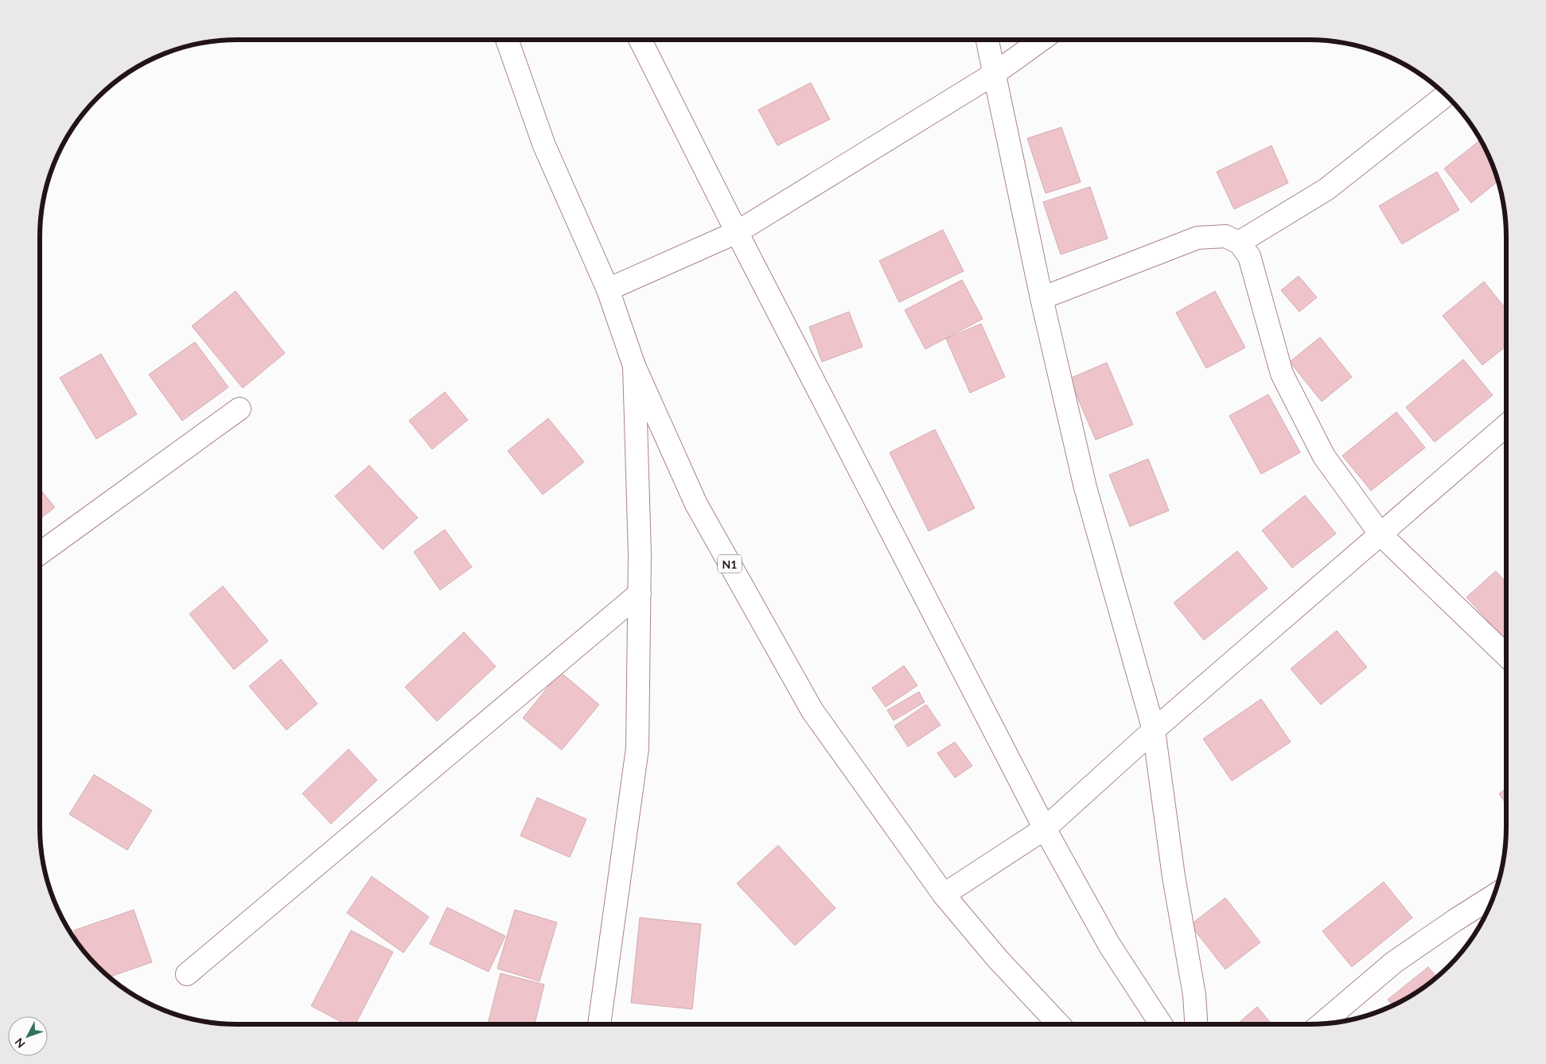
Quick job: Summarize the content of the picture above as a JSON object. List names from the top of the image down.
{
  "streets": {
    "street": ["N1"]
  },
  "north": "bottom left"
}
